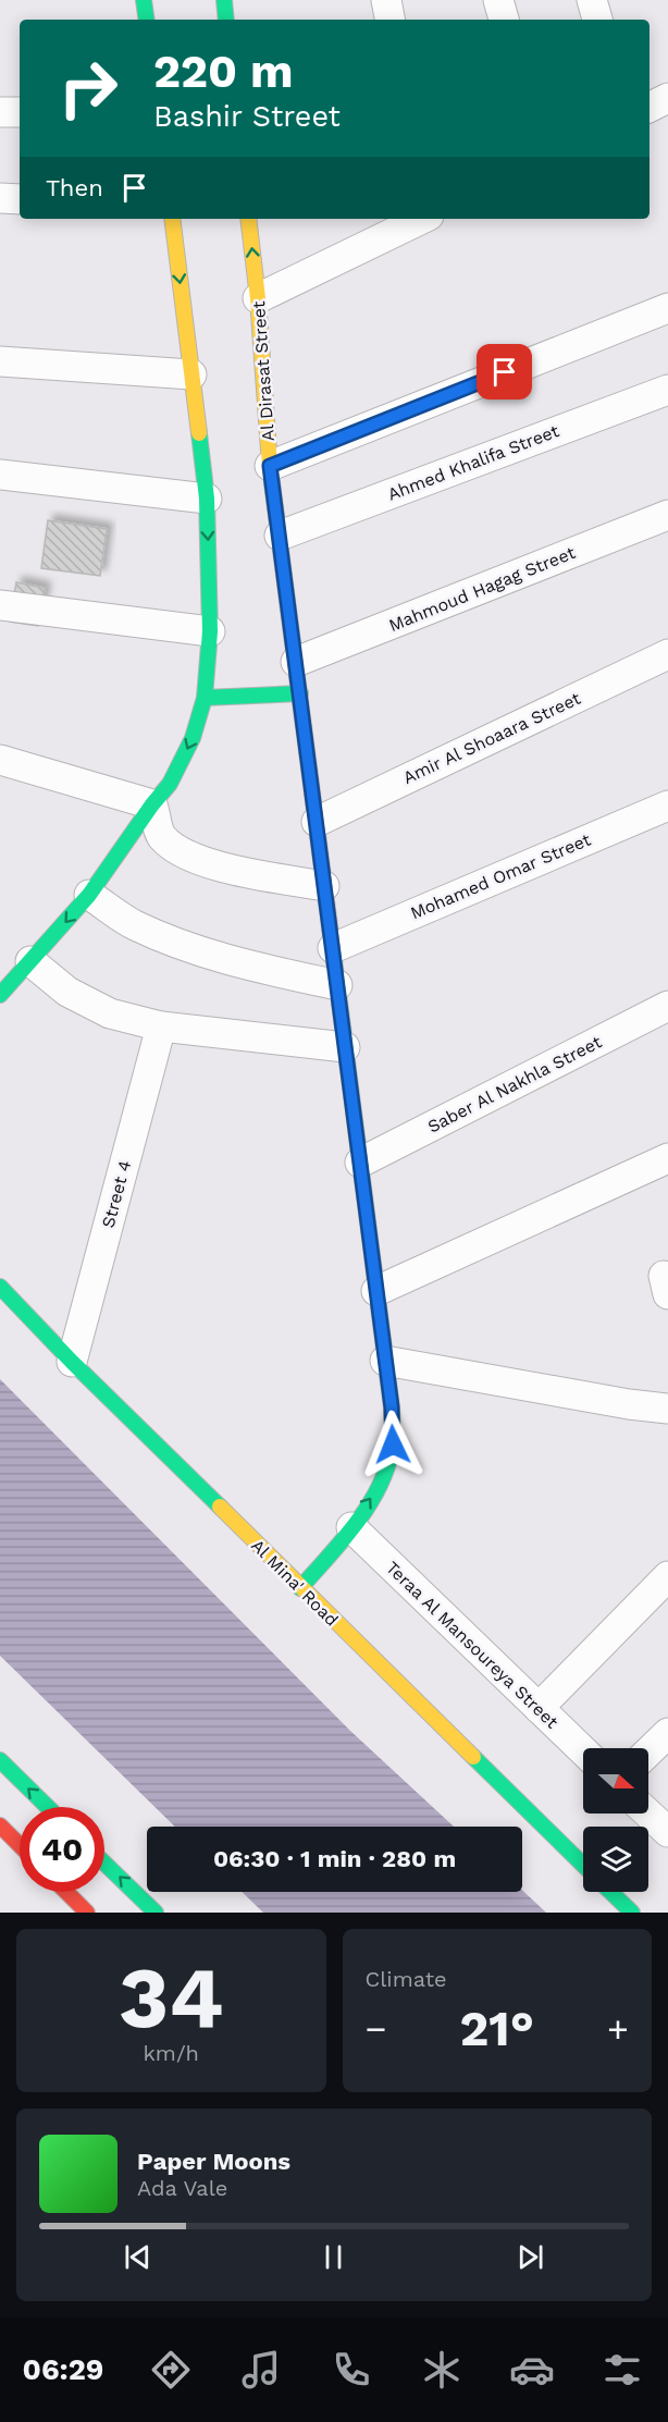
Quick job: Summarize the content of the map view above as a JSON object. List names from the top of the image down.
{
  "streets": {
    "main road": ["Al Dirasat Street", "Al Mina' Road"],
    "street": [
      "Ahmed Khalifa Street",
      "Mahmoud Hagag Street",
      "Amir Al Shoaara Street",
      "Mohamed Omar Street",
      "Saber Al Nakhla Street",
      "Street 4",
      "Teraa Al Mansoureya Street"
    ]
  },
  "crossings": [
    ["Al Dirasat Street", "Ahmed Khalifa Street"],
    ["Al Dirasat Street", "Mahmoud Hagag Street"],
    ["Al Dirasat Street", "Amir Al Shoaara Street"],
    ["Al Dirasat Street", "Mohamed Omar Street"],
    ["Al Dirasat Street", "Saber Al Nakhla Street"],
    ["Al Dirasat Street", "Al Mina' Road"],
    ["Al Dirasat Street", "Teraa Al Mansoureya Street"],
    ["Street 4", "Al Mina' Road"]
  ],
  "north": "right",
  "page": {
    "turn": ["220 m", "Bashir Street"],
    "then": "Then",
    "limit": "40",
    "trip": "06:30 · 1 min · 280 m",
    "tile": [
      ["34", "km/h"],
      "Climate"
    ],
    "heat": ["−", "21°", "+"],
    "song": ["Paper Moons", "Ada Vale"],
    "tabs": "06:29"
  }
}
